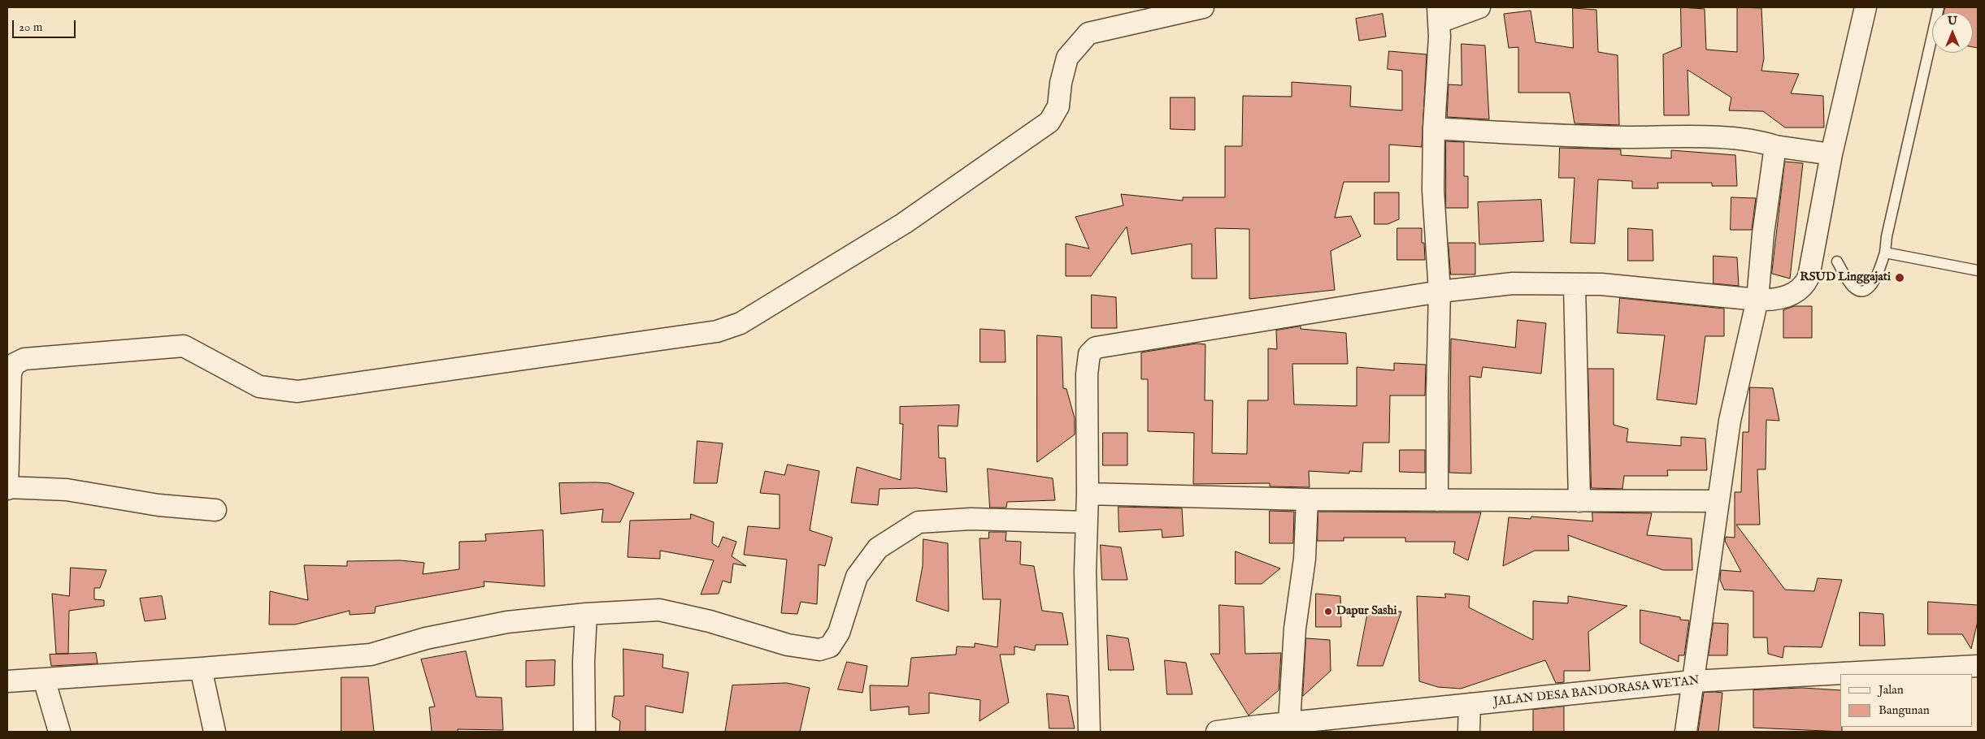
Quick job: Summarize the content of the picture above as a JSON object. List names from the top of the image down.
{
  "streets": {
    "street": ["JALAN DESA BANDORASA WETAN"]
  },
  "places": ["RSUD Linggajati", "Dapur Sashi"],
  "legend": ["Jalan", "Bangunan"],
  "scale_bar": "20 m",
  "north": "top"
}
